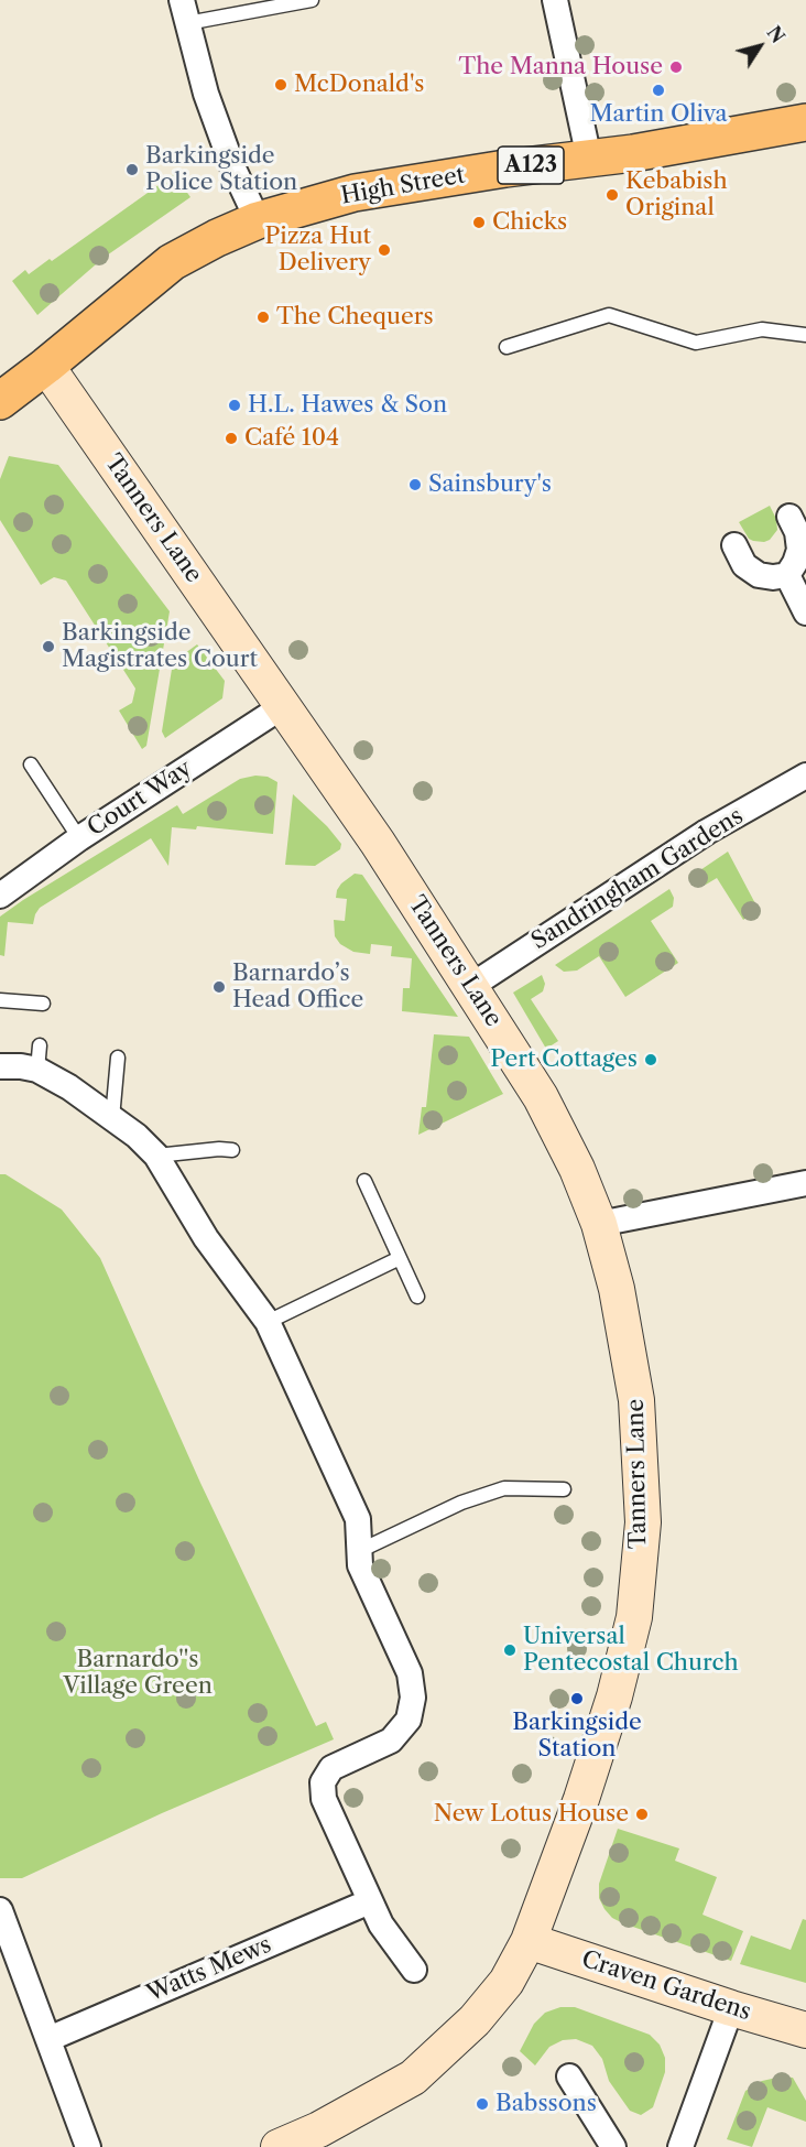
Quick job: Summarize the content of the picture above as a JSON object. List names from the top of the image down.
{
  "streets": {
    "main road": ["A123", "High Street"],
    "street": [
      "Tanners Lane",
      "Court Way",
      "Sandringham Gardens",
      "Watts Mews",
      "Craven Gardens"
    ]
  },
  "crossings": [
    ["A123", "High Street"],
    ["A123", "Tanners Lane"],
    ["High Street", "Tanners Lane"],
    ["Tanners Lane", "Court Way"],
    ["Tanners Lane", "Sandringham Gardens"],
    ["Tanners Lane", "Craven Gardens"]
  ],
  "parks": ["Barnardo''s Village Green"],
  "places": [
    "The Manna House",
    "McDonald's",
    "Martin Oliva",
    "Barkingside Police Station",
    "Kebabish Original",
    "Chicks",
    "Pizza Hut Delivery",
    "The Chequers",
    "H.L. Hawes & Son",
    "Café 104",
    "Sainsbury's",
    "Barkingside Magistrates Court",
    "Barnardo’s Head Office",
    "Pert Cottages",
    "Universal Pentecostal Church",
    "Barkingside Station",
    "New Lotus House",
    "Babssons"
  ],
  "north": "top right"
}
